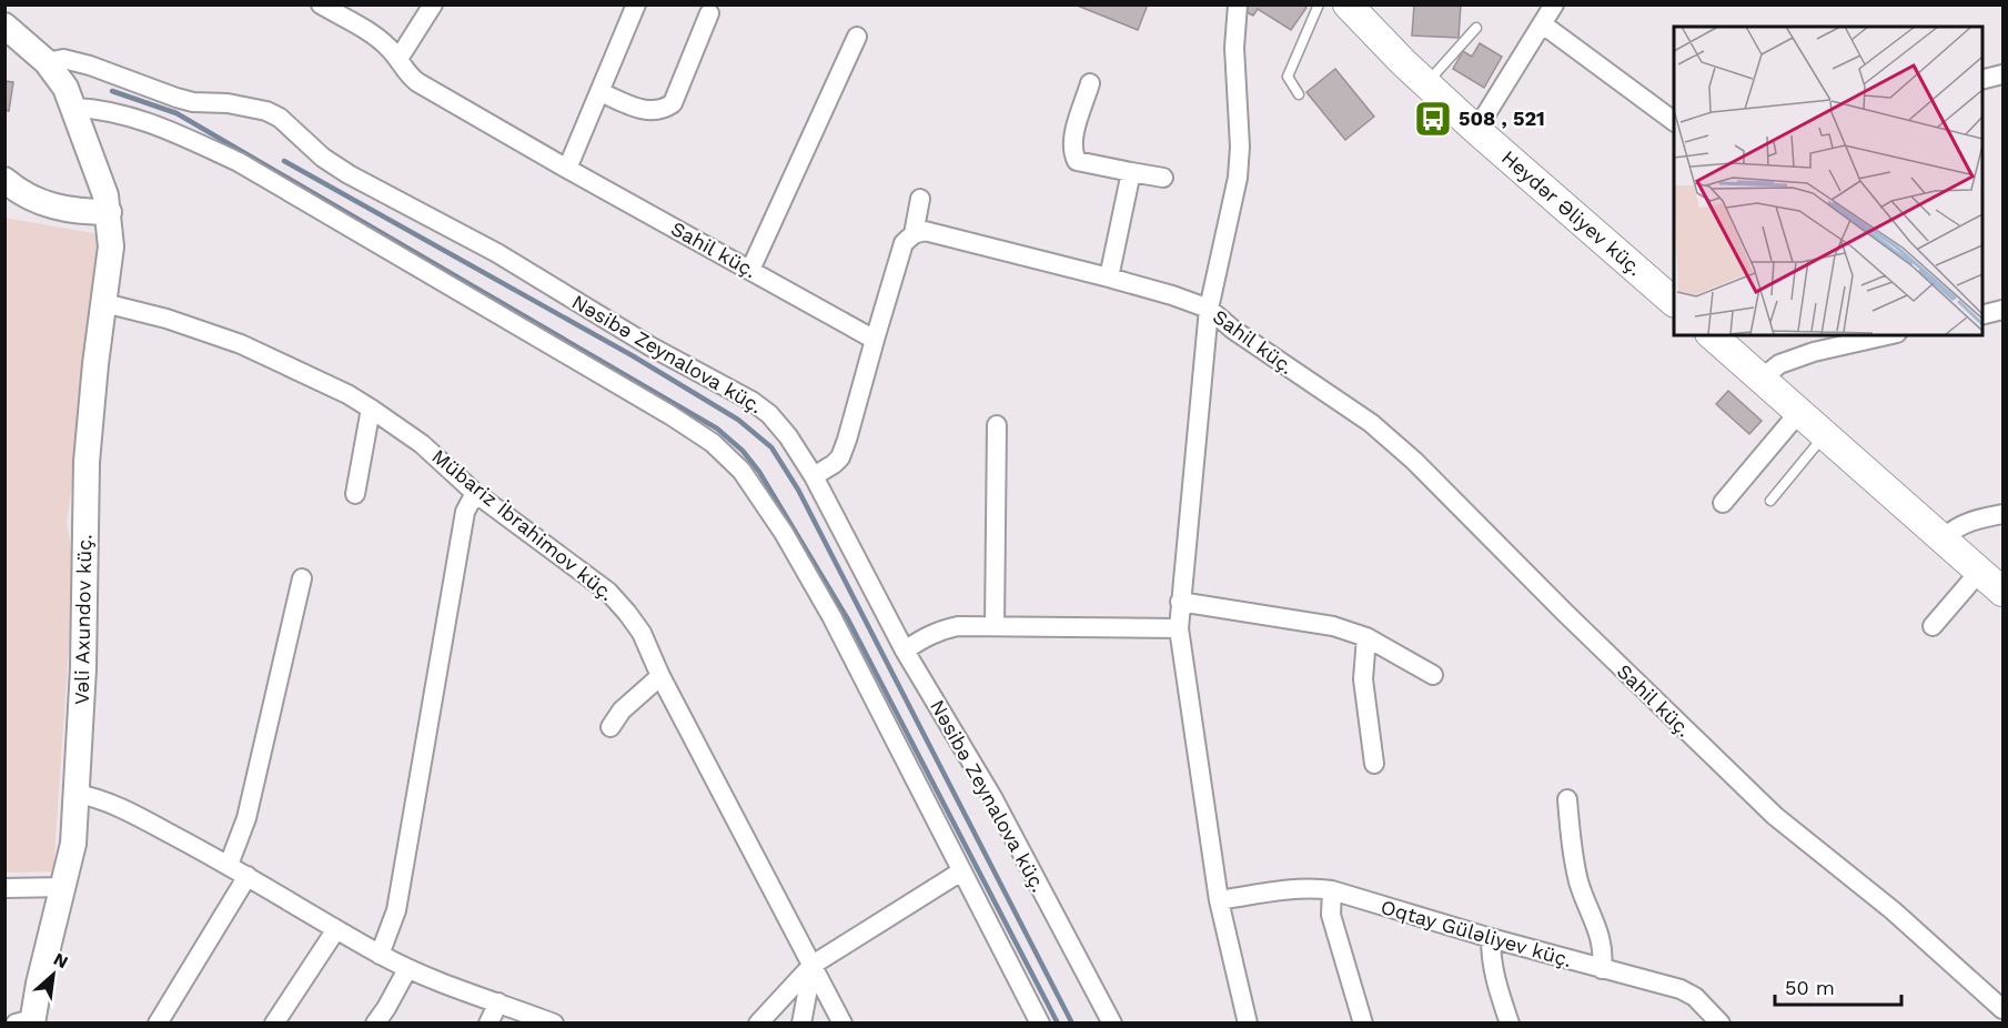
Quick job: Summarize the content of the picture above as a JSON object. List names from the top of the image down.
{
  "streets": {
    "main road": ["Heydər Əliyev küç."],
    "street": [
      "Sahil küç.",
      "Nəsibə Zeynalova küç.",
      "Mübariz İbrahimov küç.",
      "Vəli Axundov küç.",
      "Oqtay Güləliyev küç."
    ]
  },
  "crossings": [
    ["Nəsibə Zeynalova küç.", "Vəli Axundov küç."],
    ["Mübariz İbrahimov küç.", "Vəli Axundov küç."]
  ],
  "places": {
    "bus stop": ["508 , 521"]
  },
  "scale_bar": "50 m",
  "north": "top right"
}
